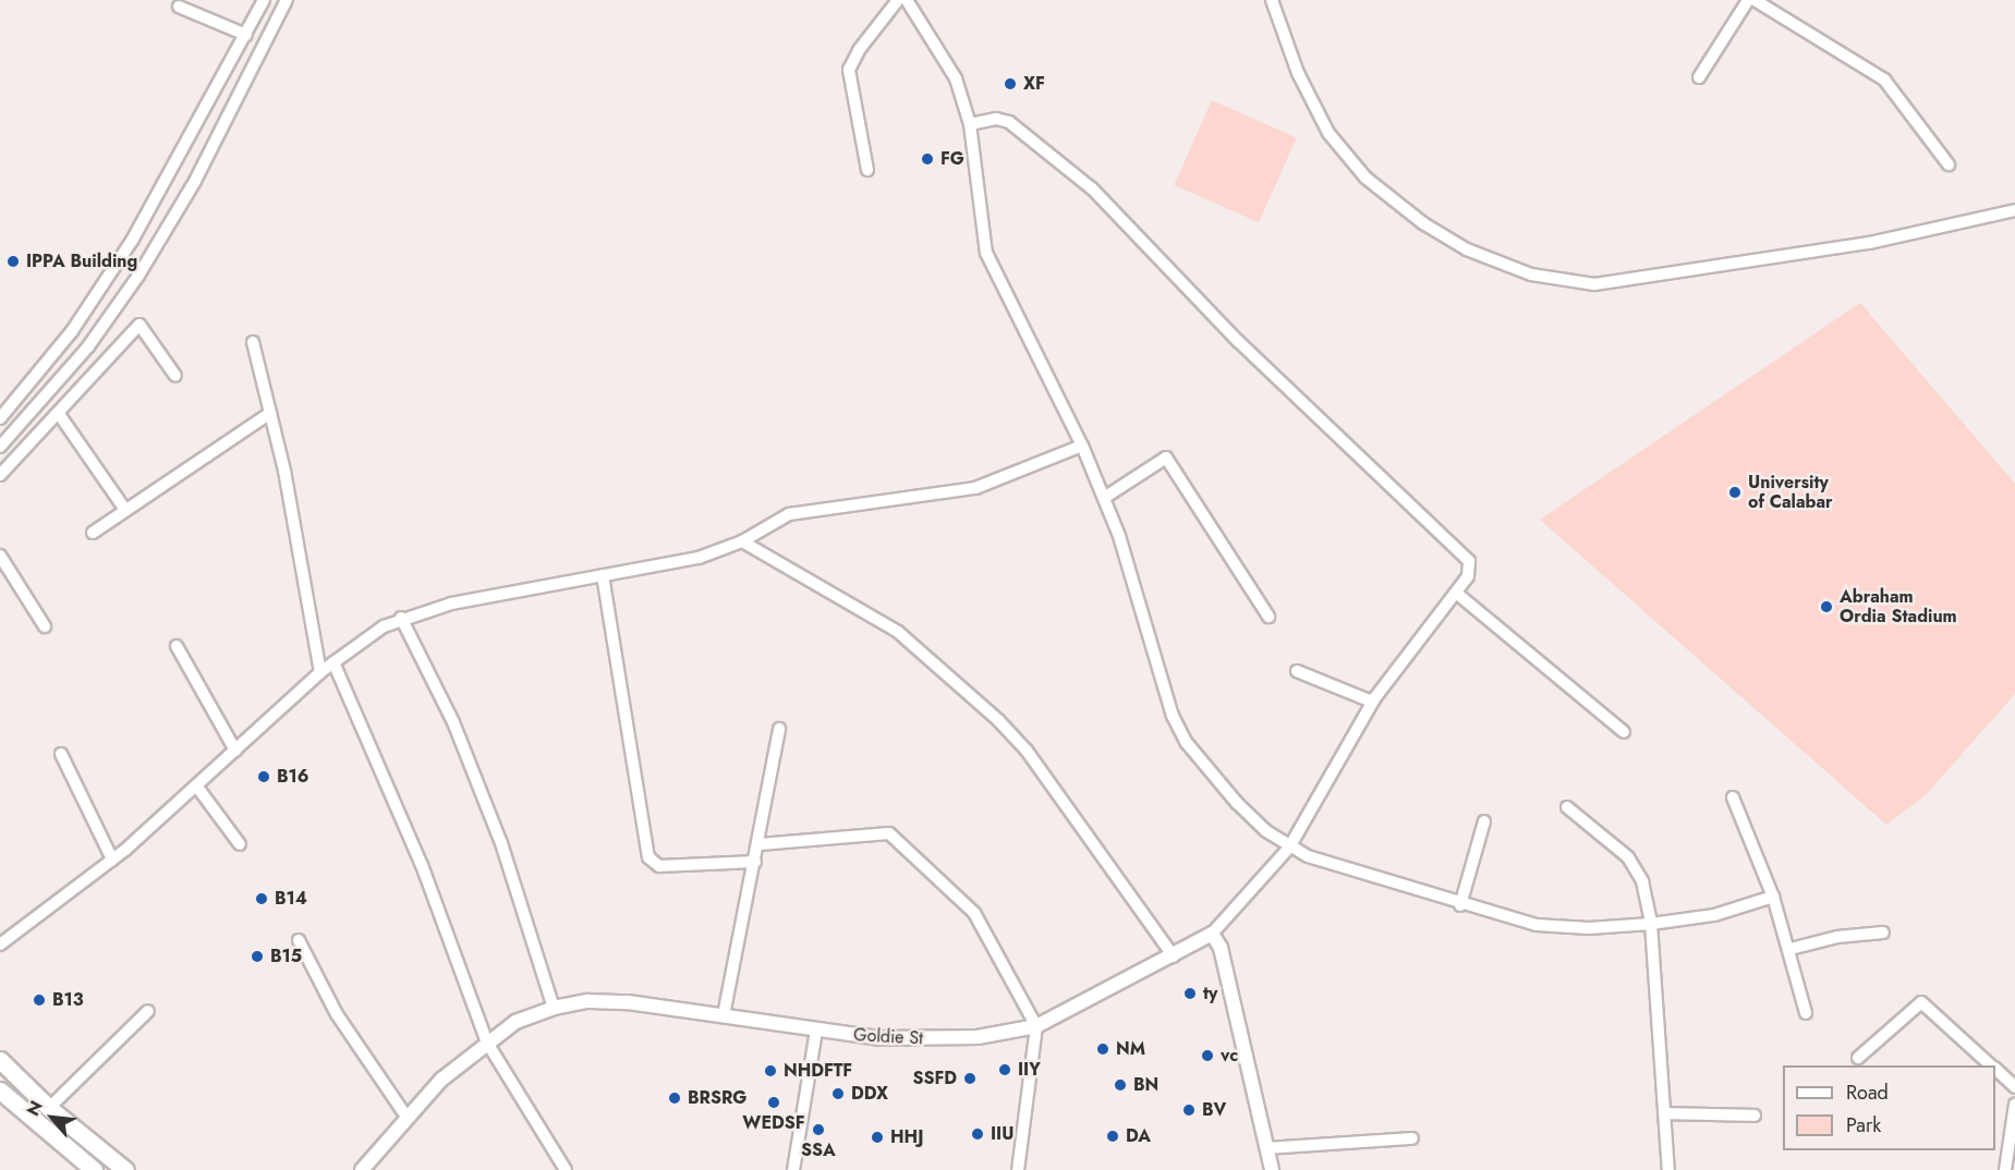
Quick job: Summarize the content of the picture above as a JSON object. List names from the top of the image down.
{
  "streets": {
    "street": ["Goldie St"]
  },
  "places": [
    "XF",
    "FG",
    "IPPA Building",
    "University of Calabar",
    "Abraham Ordia Stadium",
    "B16",
    "B14",
    "B15",
    "ty",
    "B13",
    "NM",
    "vc",
    "IIY",
    "NHDFTF",
    "SSFD",
    "BN",
    "DDX",
    "BRSRG",
    "WEDSF",
    "BV",
    "SSA",
    "IIU",
    "DA",
    "HHJ"
  ],
  "legend": ["Road", "Park"],
  "north": "top left"
}
